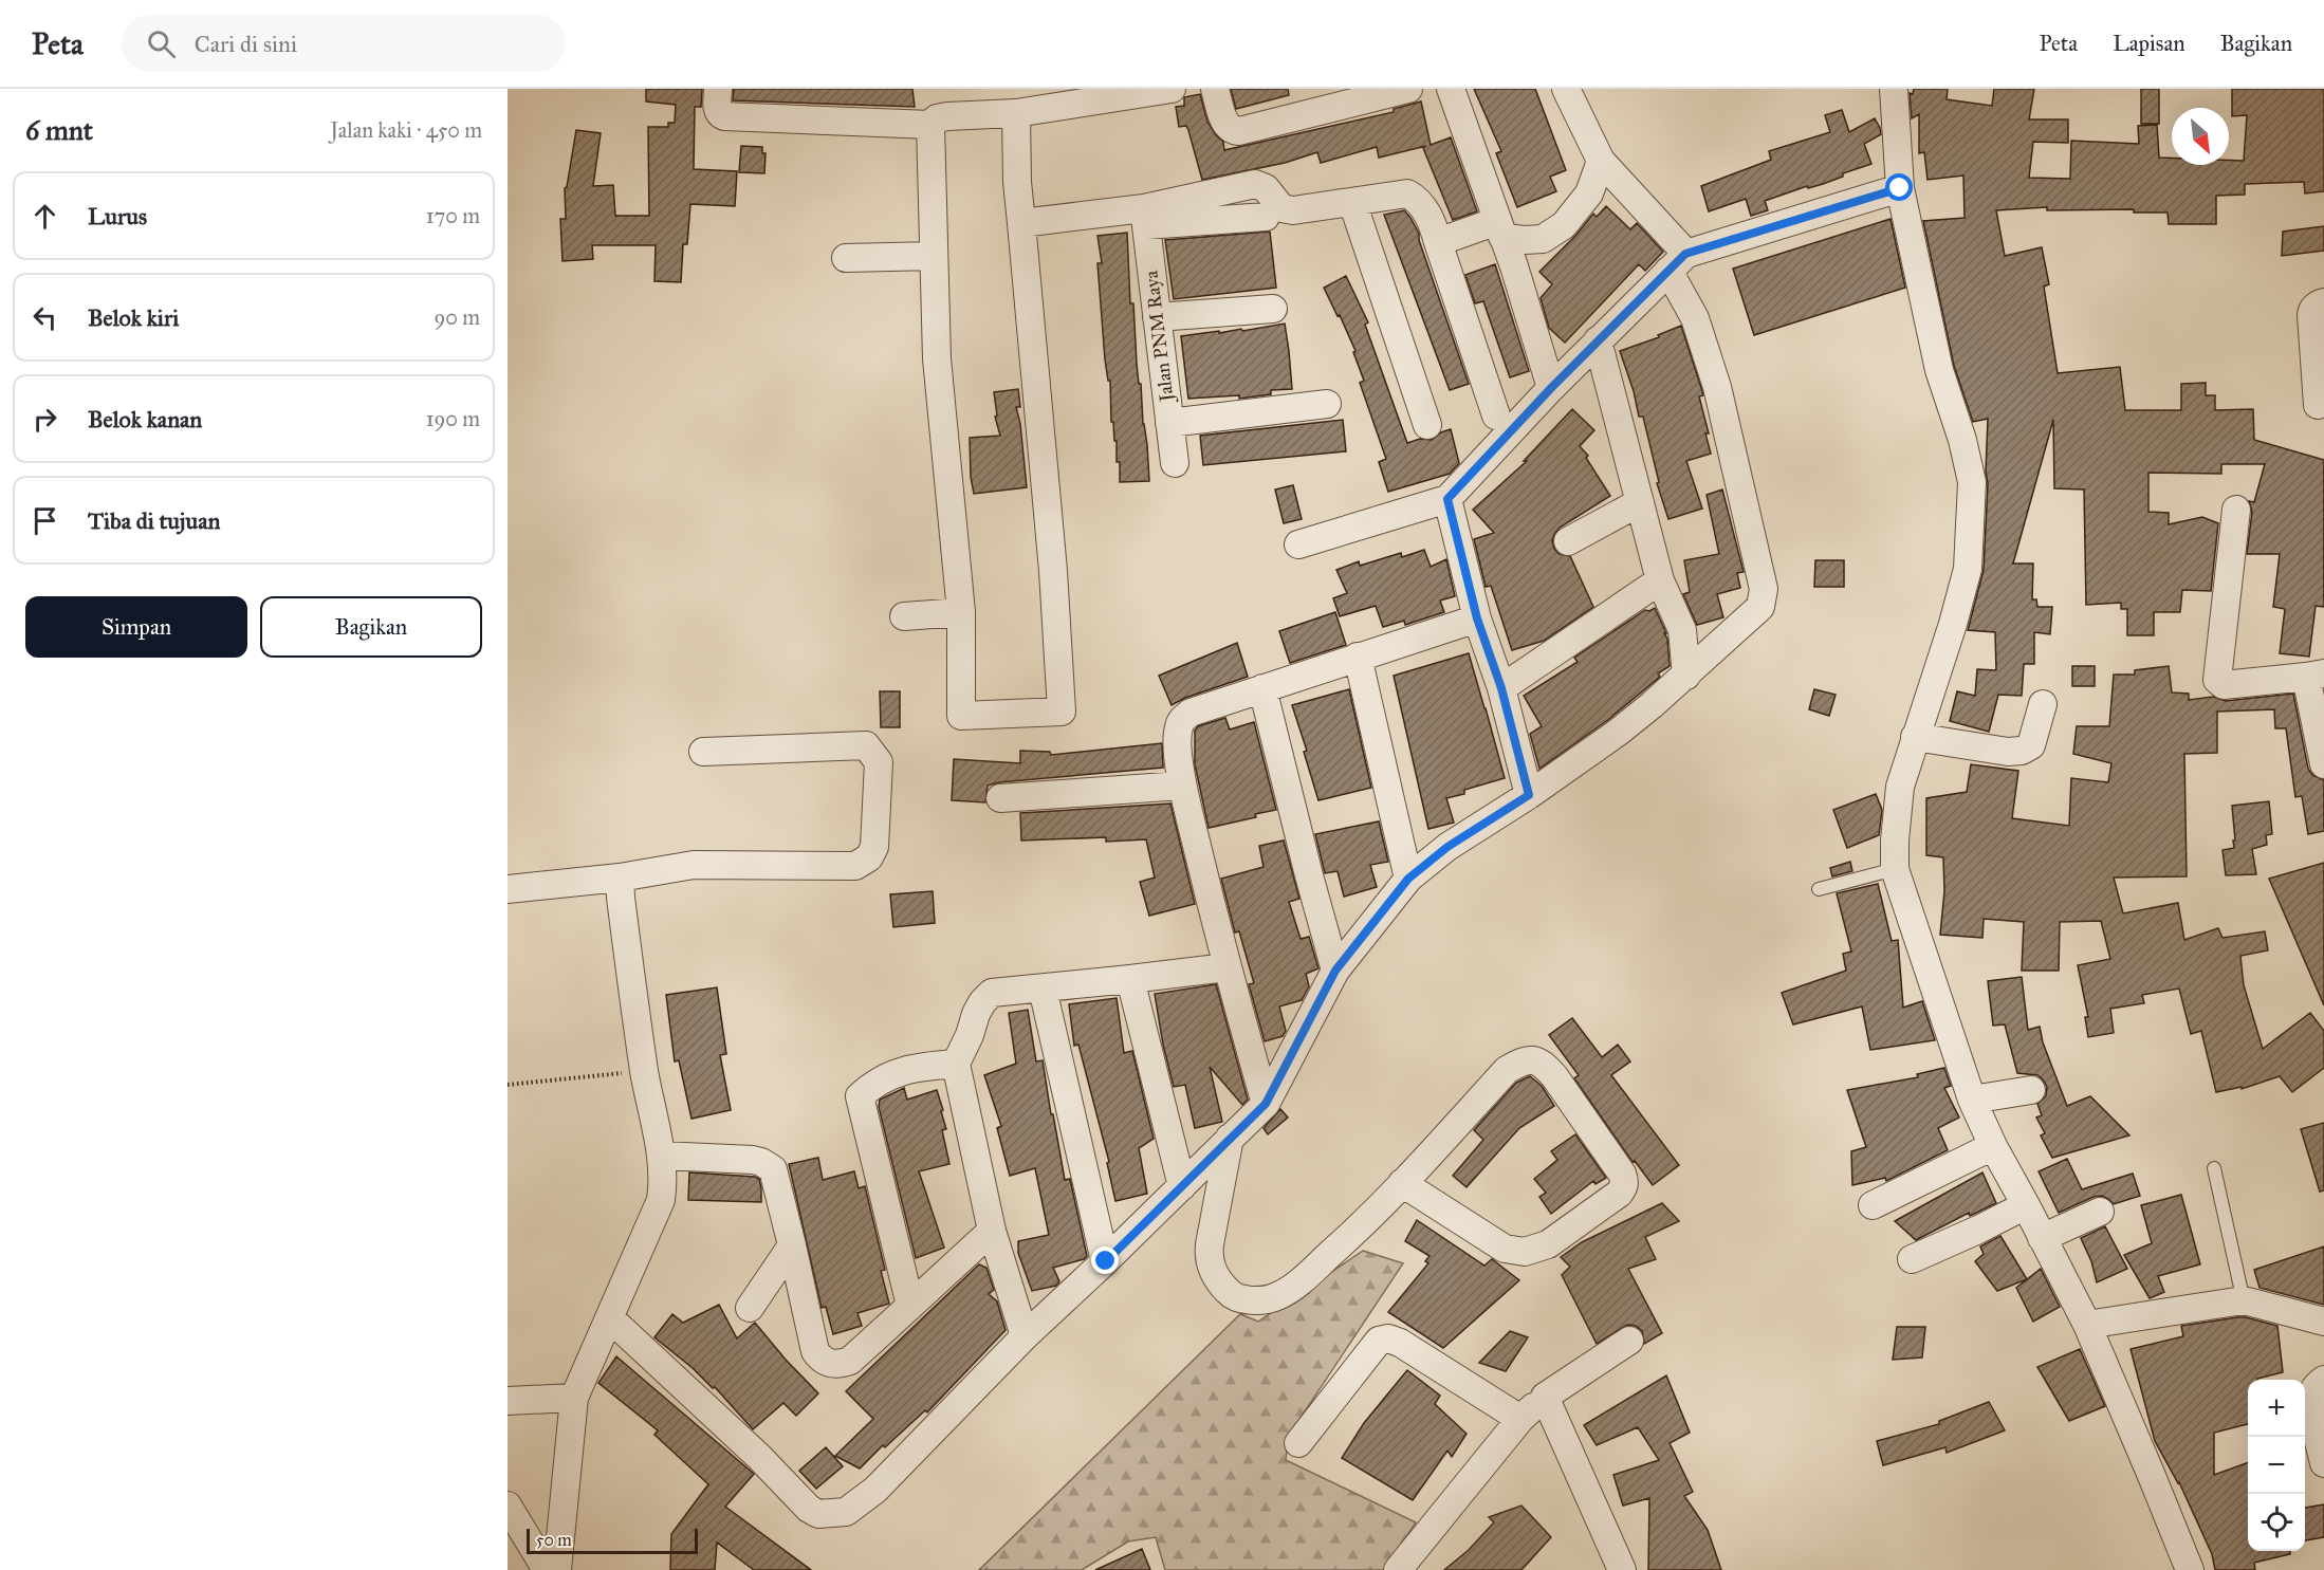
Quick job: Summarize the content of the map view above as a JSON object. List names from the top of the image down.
{
  "streets": {
    "street": ["Jalan PNM Raya"]
  },
  "scale_bar": "50 m",
  "north": "bottom right",
  "page": {
    "header": "Peta",
    "search": "Cari di sini",
    "nav": ["Peta", "Lapisan", "Bagikan"],
    "heading": ["6 mnt", "Jalan kaki · 450 m"],
    "list": [
      ["Lurus", "170 m"],
      ["Belok kiri", "90 m"],
      ["Belok kanan", "190 m"],
      "Tiba di tujuan"
    ],
    "buttons": ["Simpan", "Bagikan"],
    "map_buttons": ["+", "−"],
    "scale": "50 m"
  }
}
